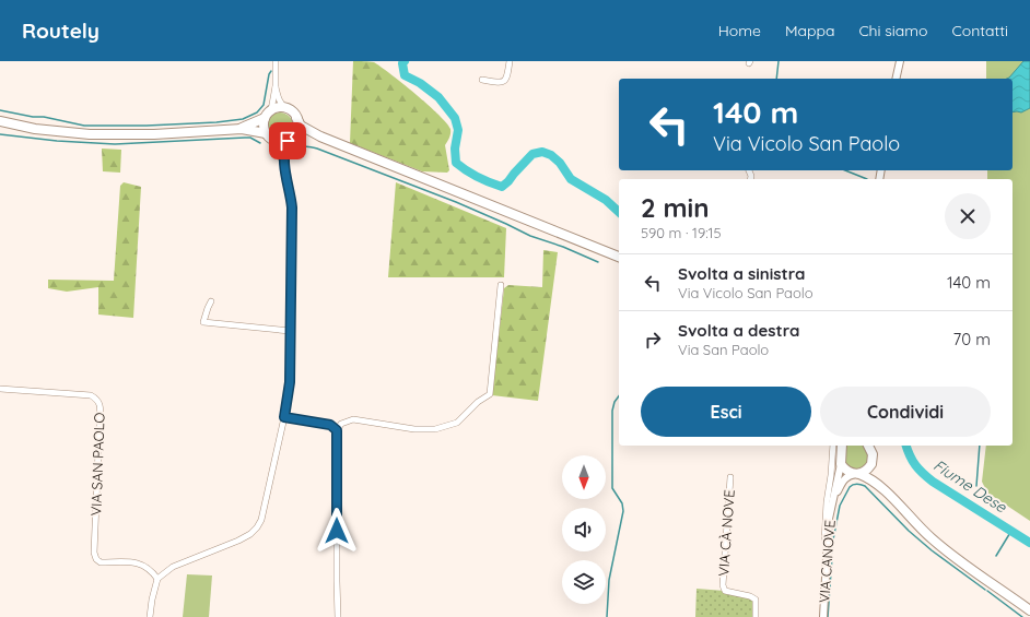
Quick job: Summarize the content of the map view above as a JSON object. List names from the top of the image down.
{
  "streets": {
    "street": ["VIA SAN PAOLO", "VIA CÀ NOVE", "VIA CANOVE"]
  },
  "water": ["Fiume Dese"],
  "north": "bottom",
  "page": {
    "header": "Routely",
    "nav": [
      "Home",
      "Mappa",
      "Chi siamo",
      "Contatti"
    ],
    "turn": ["140 m", "Via Vicolo San Paolo"],
    "heading": ["2 min", "590 m · 19:15"],
    "list": [
      {
        "name": "Svolta a sinistra",
        "note": "Via Vicolo San Paolo",
        "value": "140 m"
      },
      {
        "name": "Svolta a destra",
        "note": "Via San Paolo",
        "value": "70 m"
      }
    ],
    "buttons": ["Esci", "Condividi"]
  }
}
